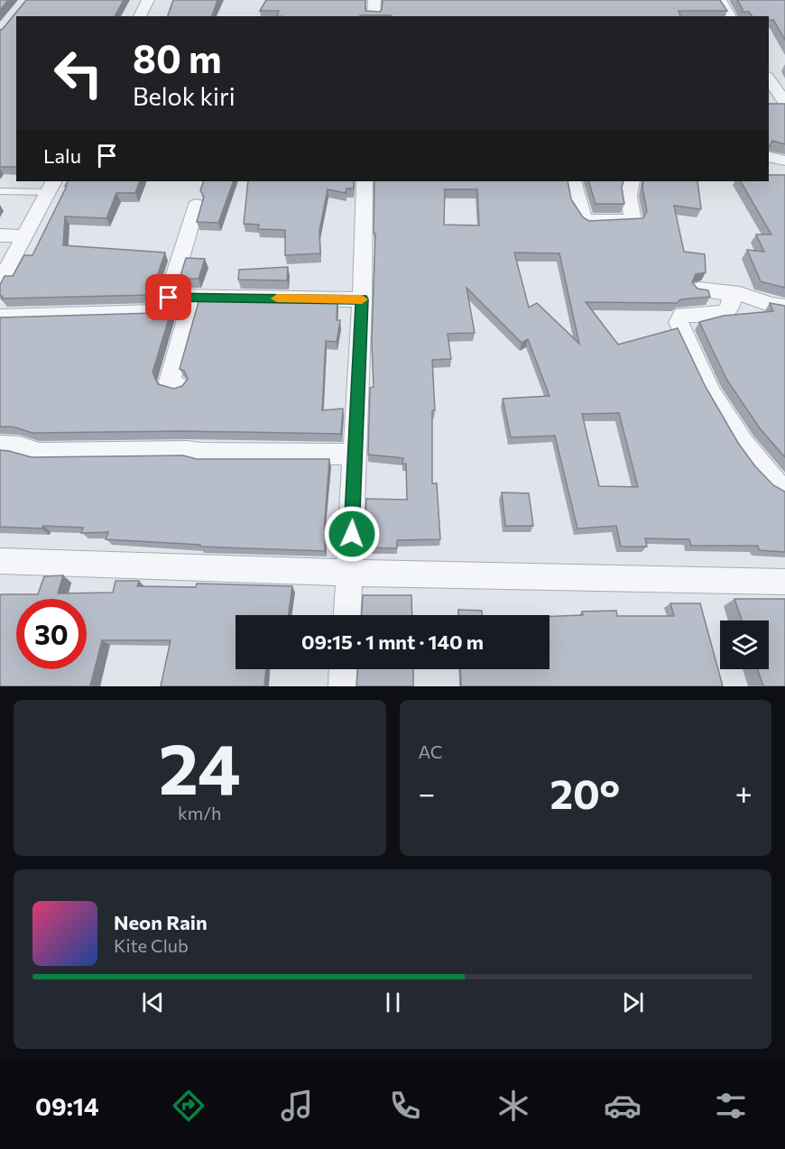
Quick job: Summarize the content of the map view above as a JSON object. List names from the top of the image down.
{
  "page": {
    "turn": ["80 m", "Belok kiri"],
    "then": "Lalu",
    "limit": "30",
    "trip": "09:15 · 1 mnt · 140 m",
    "tile": [
      ["24", "km/h"],
      "AC"
    ],
    "heat": ["−", "20°", "+"],
    "song": ["Neon Rain", "Kite Club"],
    "tabs": "09:14"
  }
}
